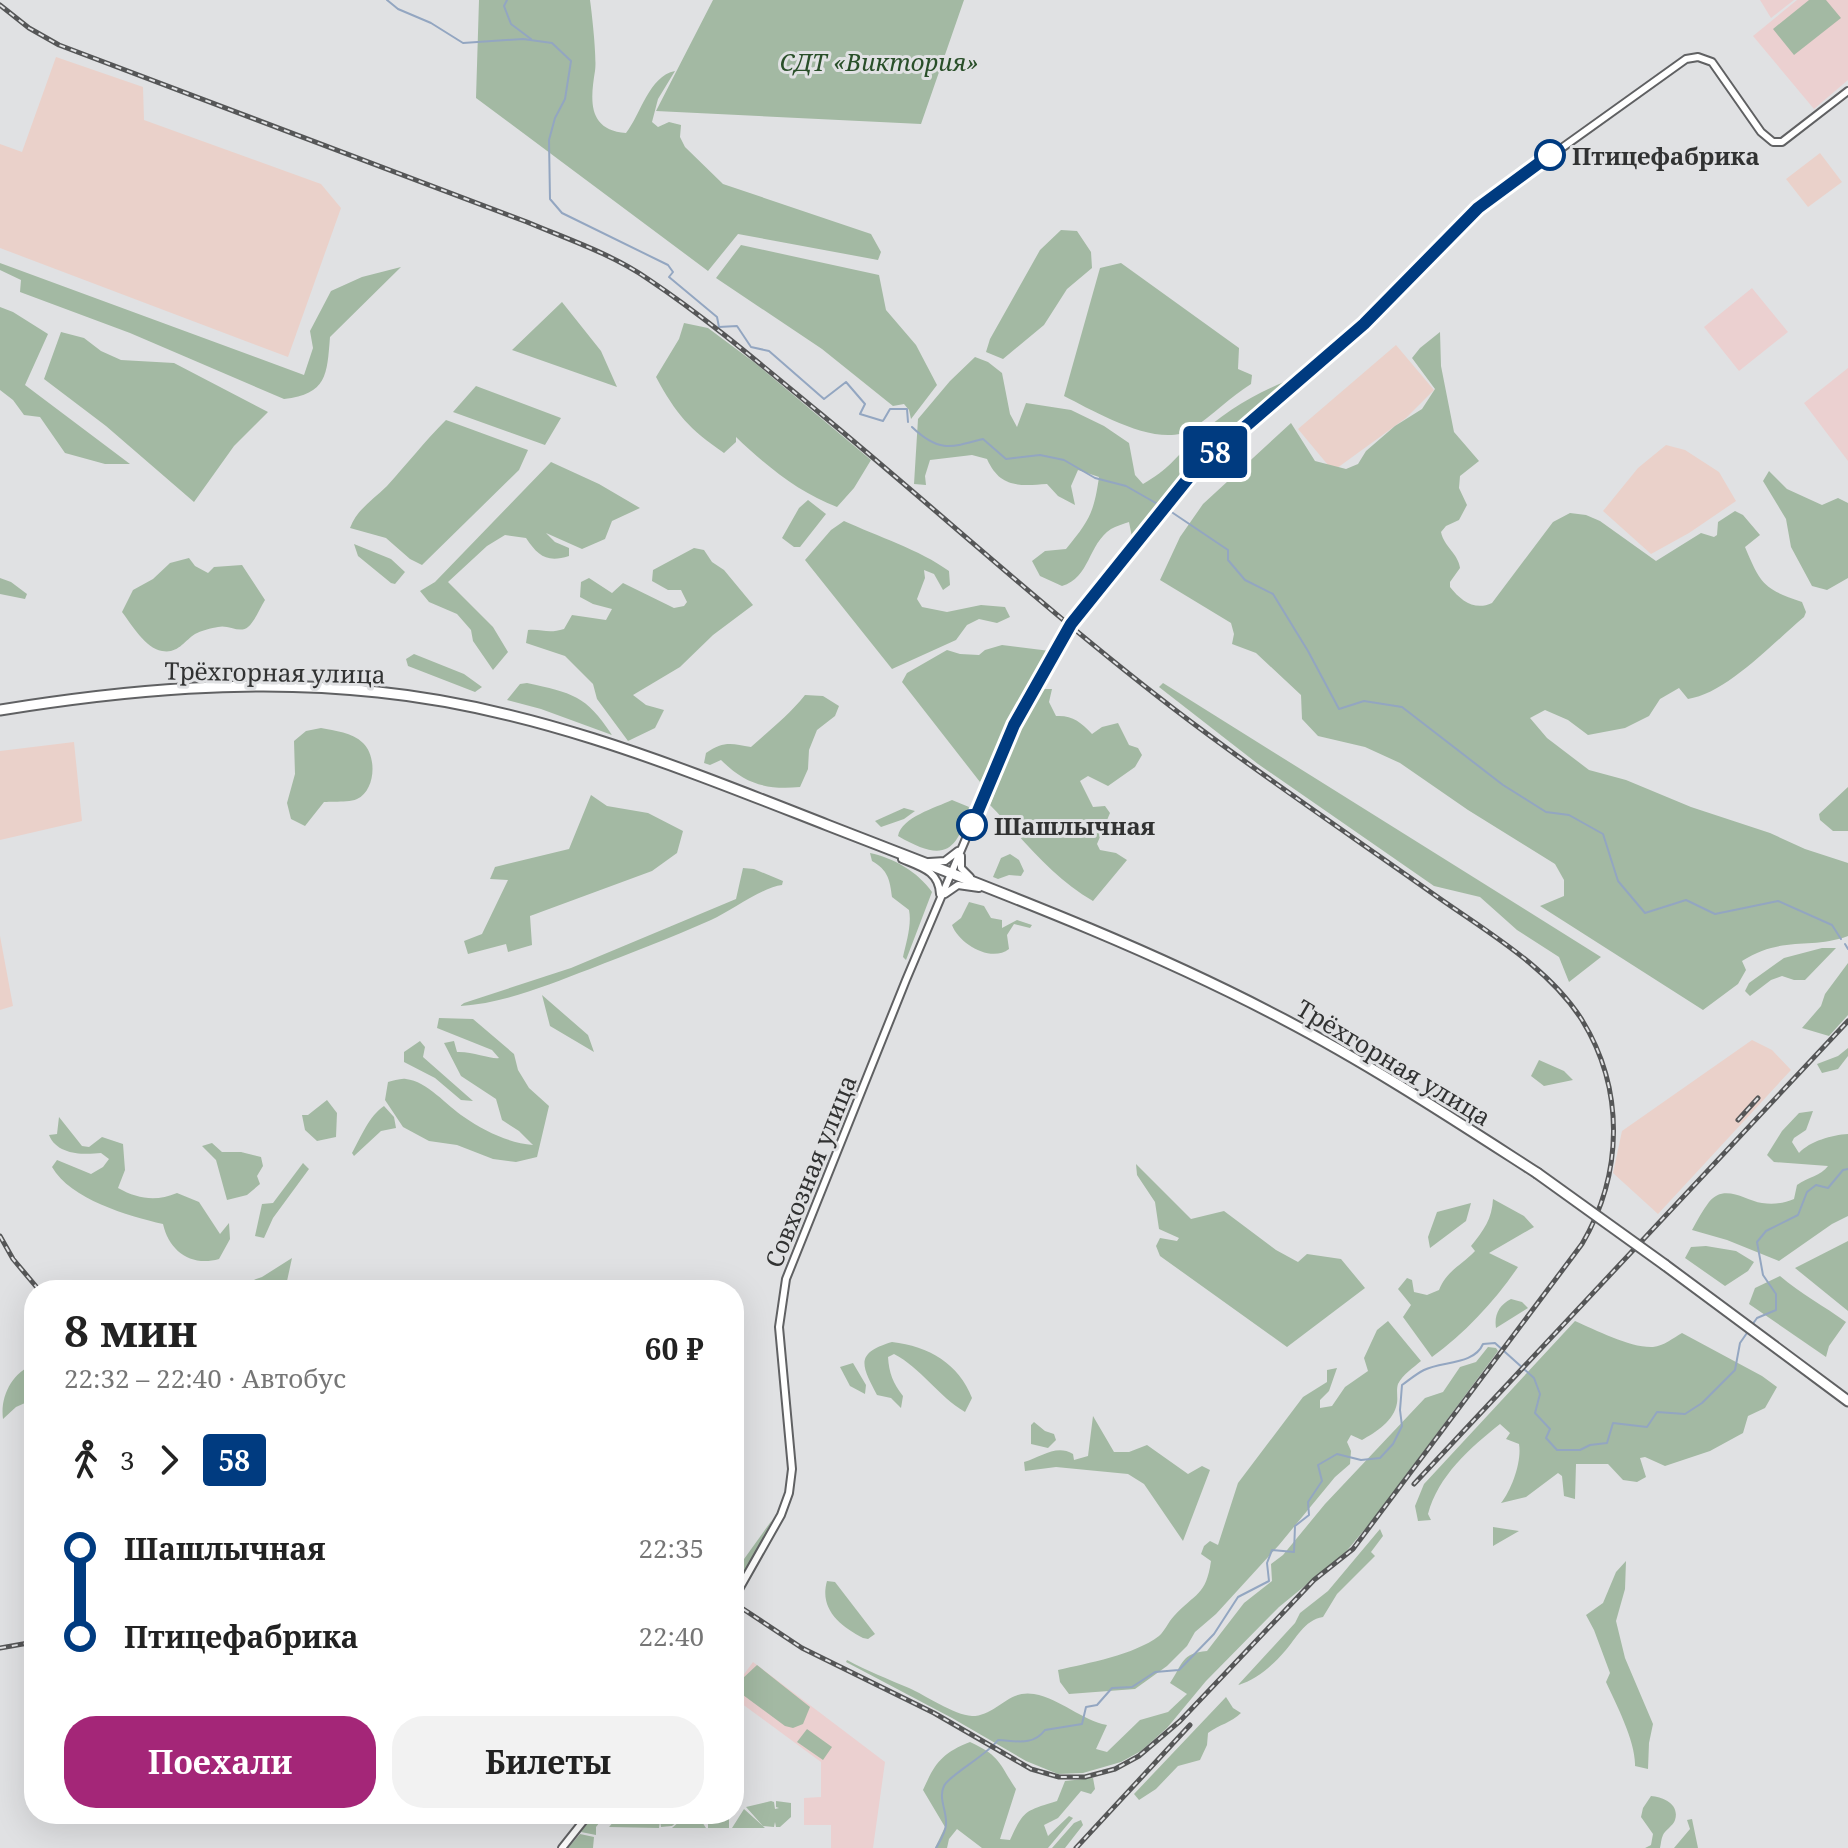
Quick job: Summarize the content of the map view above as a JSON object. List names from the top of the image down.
{
  "streets": {
    "highway": ["Трёхгорная улица"],
    "main road": ["Совхозная улица"]
  },
  "crossings": [
    ["Трёхгорная улица", "Совхозная улица"]
  ],
  "parks": ["СДТ «Виктория»"],
  "places": ["Птицефабрика", "Шашлычная"],
  "lines": ["bus line 58"],
  "page": {
    "on_map": "58",
    "heading": ["8 мин", "22:32 – 22:40 · Автобус", "60 ₽"],
    "legs": ["3", "58"],
    "list": [
      {
        "name": "Шашлычная",
        "value": "22:35"
      },
      {
        "name": "Птицефабрика",
        "value": "22:40"
      }
    ],
    "buttons": ["Поехали", "Билеты"]
  }
}
